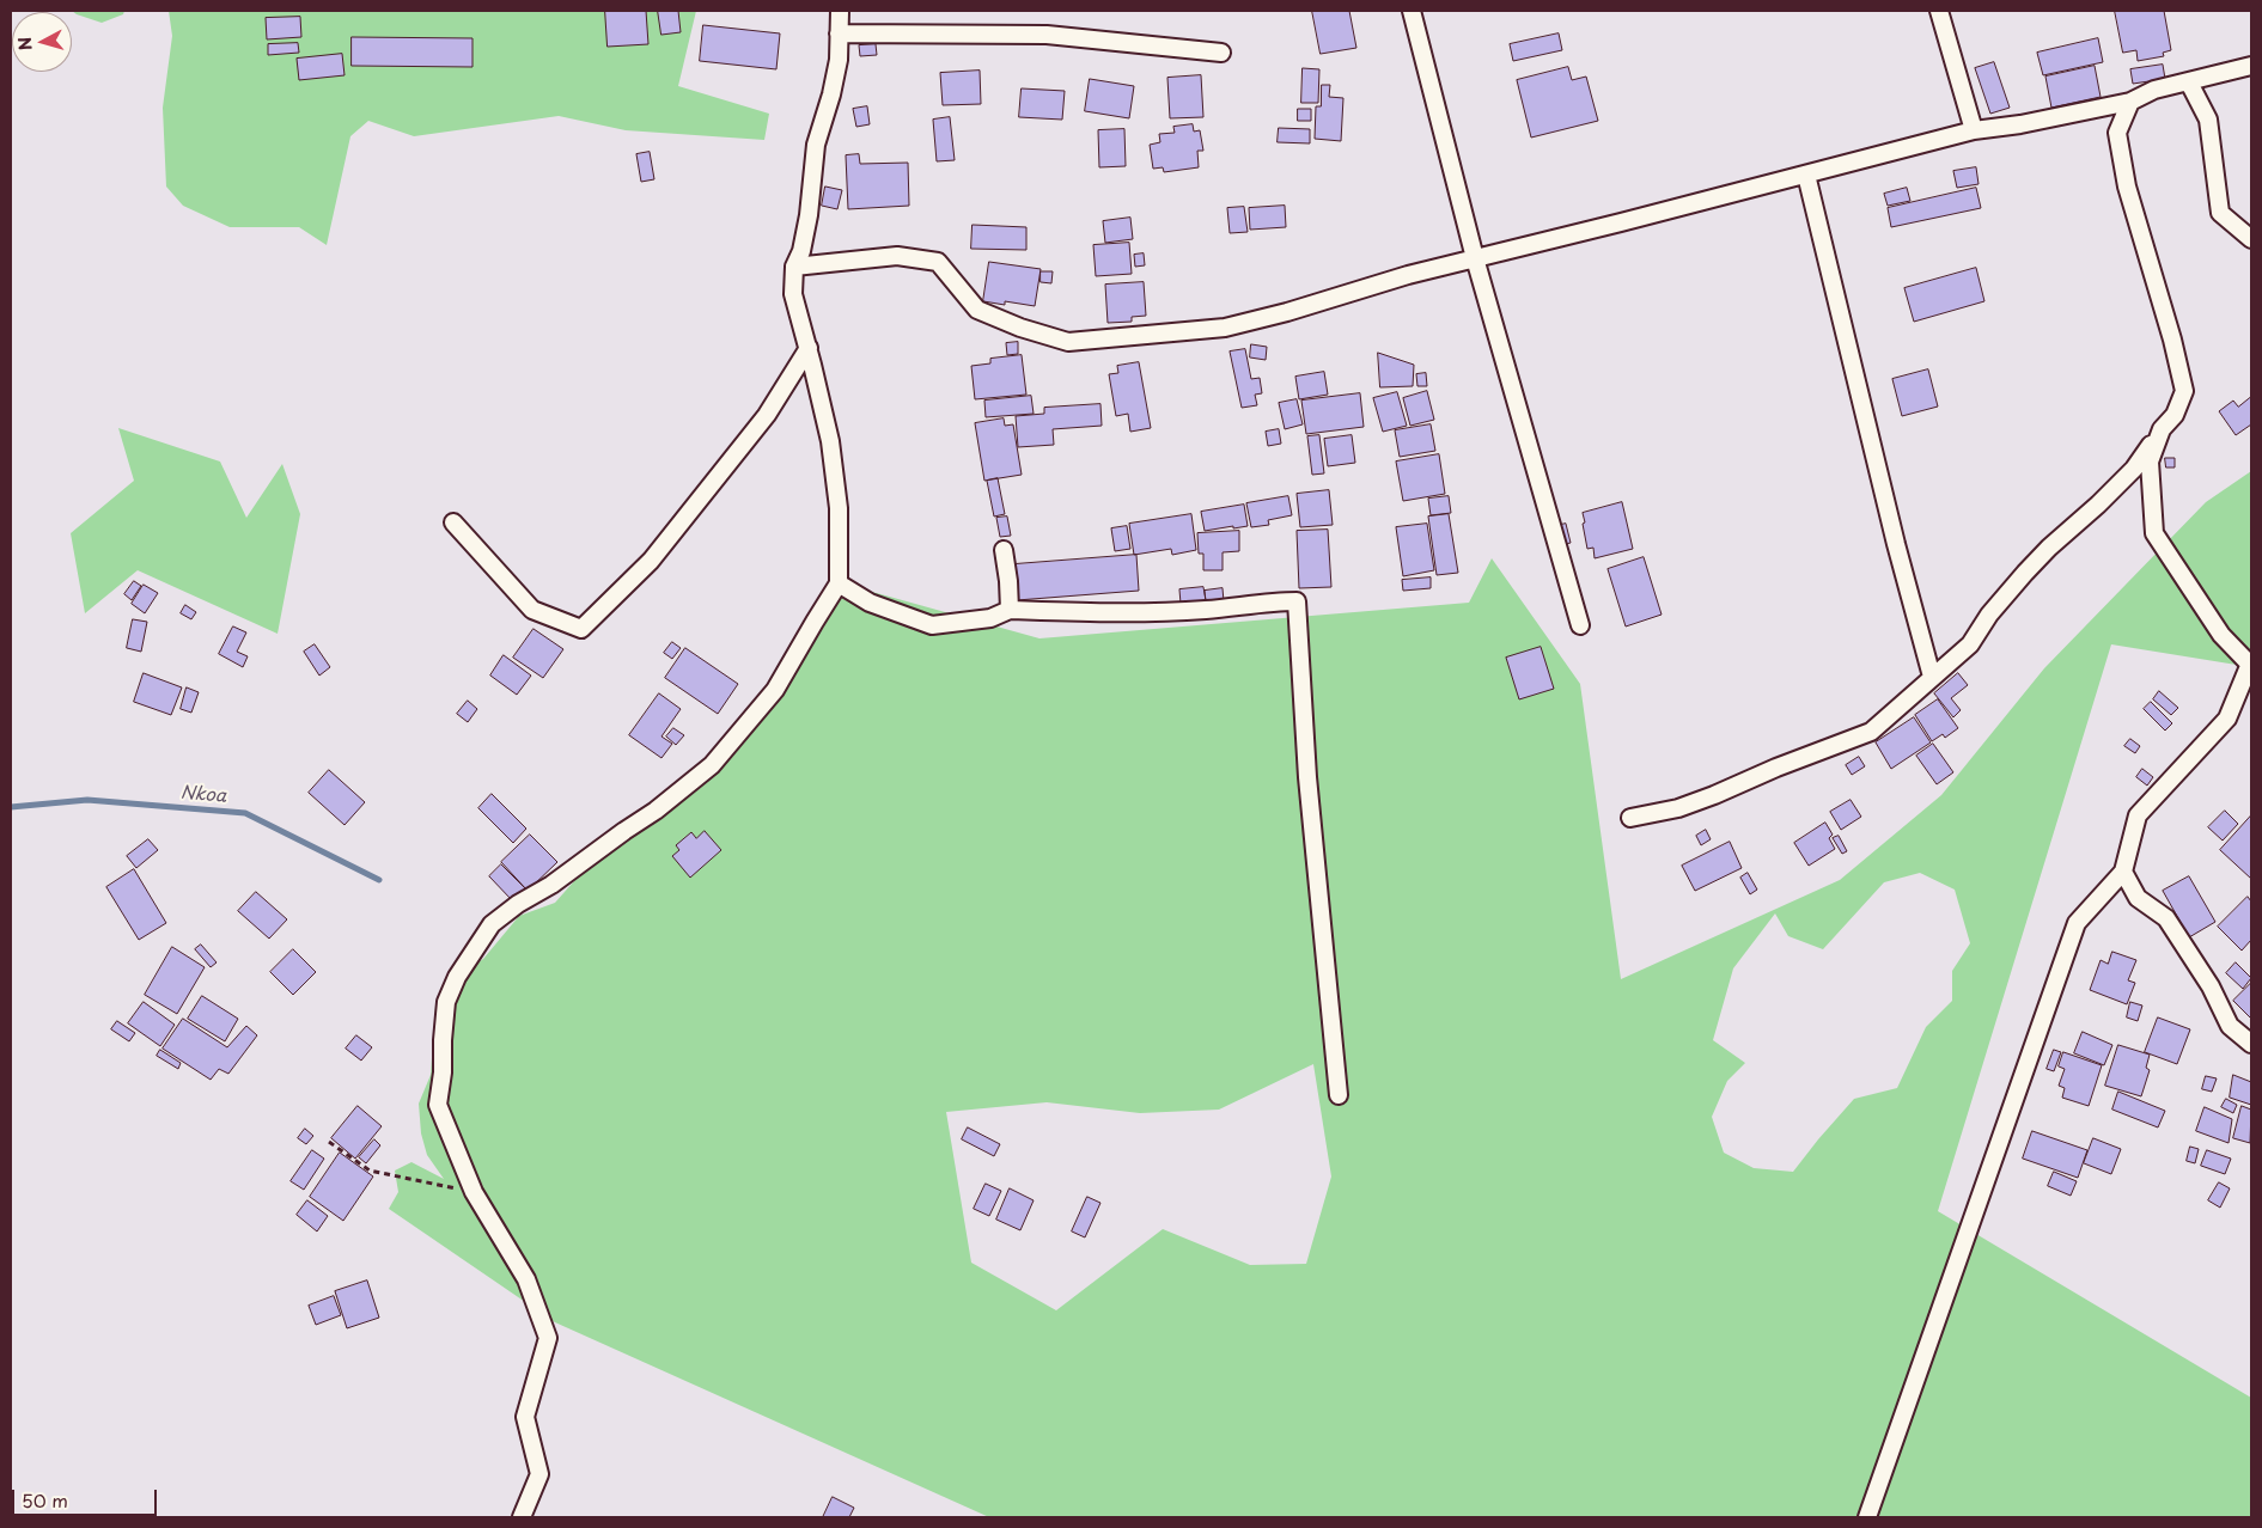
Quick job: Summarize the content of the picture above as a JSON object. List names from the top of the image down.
{
  "water": ["Nkoa"],
  "scale_bar": "50 m",
  "north": "left"
}
